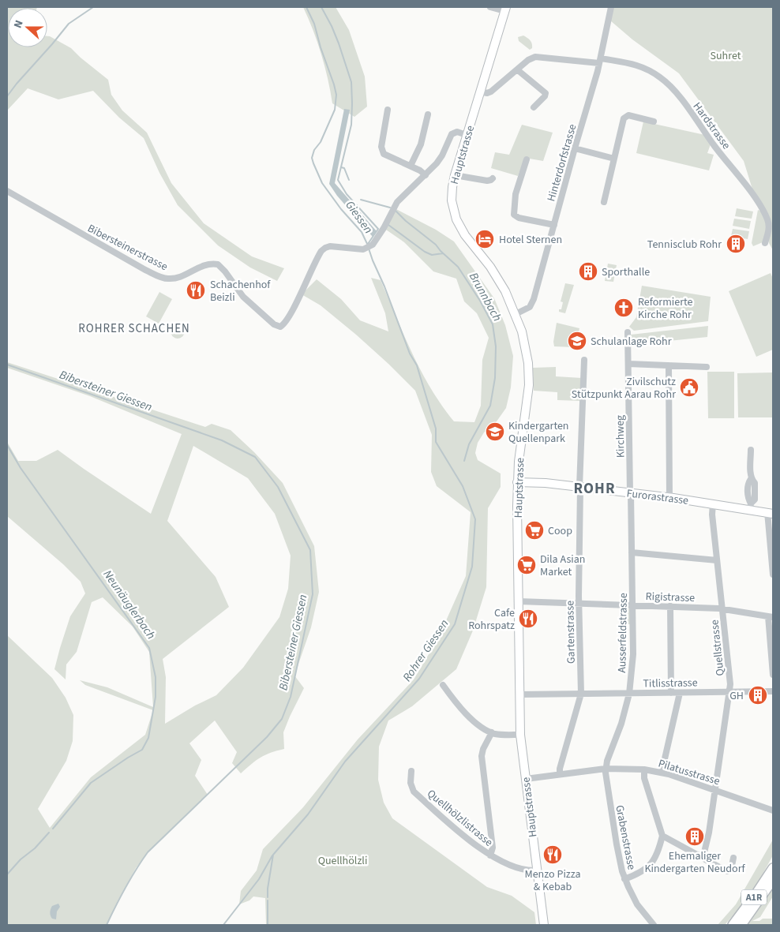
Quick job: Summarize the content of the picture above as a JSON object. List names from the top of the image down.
{
  "streets": {
    "highway": ["A1R"],
    "main road": ["Hauptstrasse", "Furorastrasse"],
    "street": [
      "Hardstrasse",
      "Hinterdorfstrasse",
      "Bibersteinerstrasse",
      "Kirchweg",
      "Rigistrasse",
      "Gartenstrasse",
      "Ausserfeldstrasse",
      "Quellstrasse",
      "Titlisstrasse",
      "Pilatusstrasse",
      "Quellhölzlistrasse",
      "Grabenstrasse"
    ]
  },
  "crossings": [
    ["Hardstrasse", "Hauptstrasse"],
    ["Hardstrasse", "Hinterdorfstrasse"],
    ["Hauptstrasse", "Hinterdorfstrasse"],
    ["Hauptstrasse", "Bibersteinerstrasse"],
    ["Hauptstrasse", "Furorastrasse"],
    ["Hauptstrasse", "Rigistrasse"],
    ["Hauptstrasse", "Titlisstrasse"],
    ["Hauptstrasse", "Pilatusstrasse"],
    ["Hauptstrasse", "Quellhölzlistrasse"],
    ["Kirchweg", "Furorastrasse"],
    ["Kirchweg", "Ausserfeldstrasse"],
    ["Furorastrasse", "Gartenstrasse"],
    ["Furorastrasse", "Ausserfeldstrasse"],
    ["Furorastrasse", "Quellstrasse"],
    ["Rigistrasse", "Gartenstrasse"],
    ["Rigistrasse", "Ausserfeldstrasse"],
    ["Rigistrasse", "Quellstrasse"],
    ["Gartenstrasse", "Titlisstrasse"],
    ["Gartenstrasse", "Pilatusstrasse"],
    ["Ausserfeldstrasse", "Titlisstrasse"],
    ["Ausserfeldstrasse", "Pilatusstrasse"],
    ["Ausserfeldstrasse", "Grabenstrasse"],
    ["Quellstrasse", "Titlisstrasse"],
    ["Quellstrasse", "Pilatusstrasse"],
    ["Pilatusstrasse", "Grabenstrasse"]
  ],
  "districts": ["ROHRER SCHACHEN", "ROHR"],
  "water": [
    "Giessen",
    "Brunnbach",
    "Bibersteiner Giessen",
    "Neunäuglerbach",
    "Rohrer Giessen"
  ],
  "parks": ["Suhret", "Quellhölzli"],
  "places": {
    "hotel": ["Hotel Sternen"],
    "building": [
      "Tennisclub Rohr",
      "Sporthalle",
      "GH",
      "Ehemaliger Kindergarten Neudorf"
    ],
    "restaurant": ["Schachenhof Beizli", "Cafe Rohrspatz", "Menzo Pizza & Kebab"],
    "church": ["Reformierte Kirche Rohr"],
    "school or university": ["Schulanlage Rohr", "Kindergarten Quellenpark"],
    "public building": ["Zivilschutz Stützpunkt Aarau Rohr"],
    "supermarket": ["Coop", "Dila Asian Market"]
  },
  "north": "left"
}
